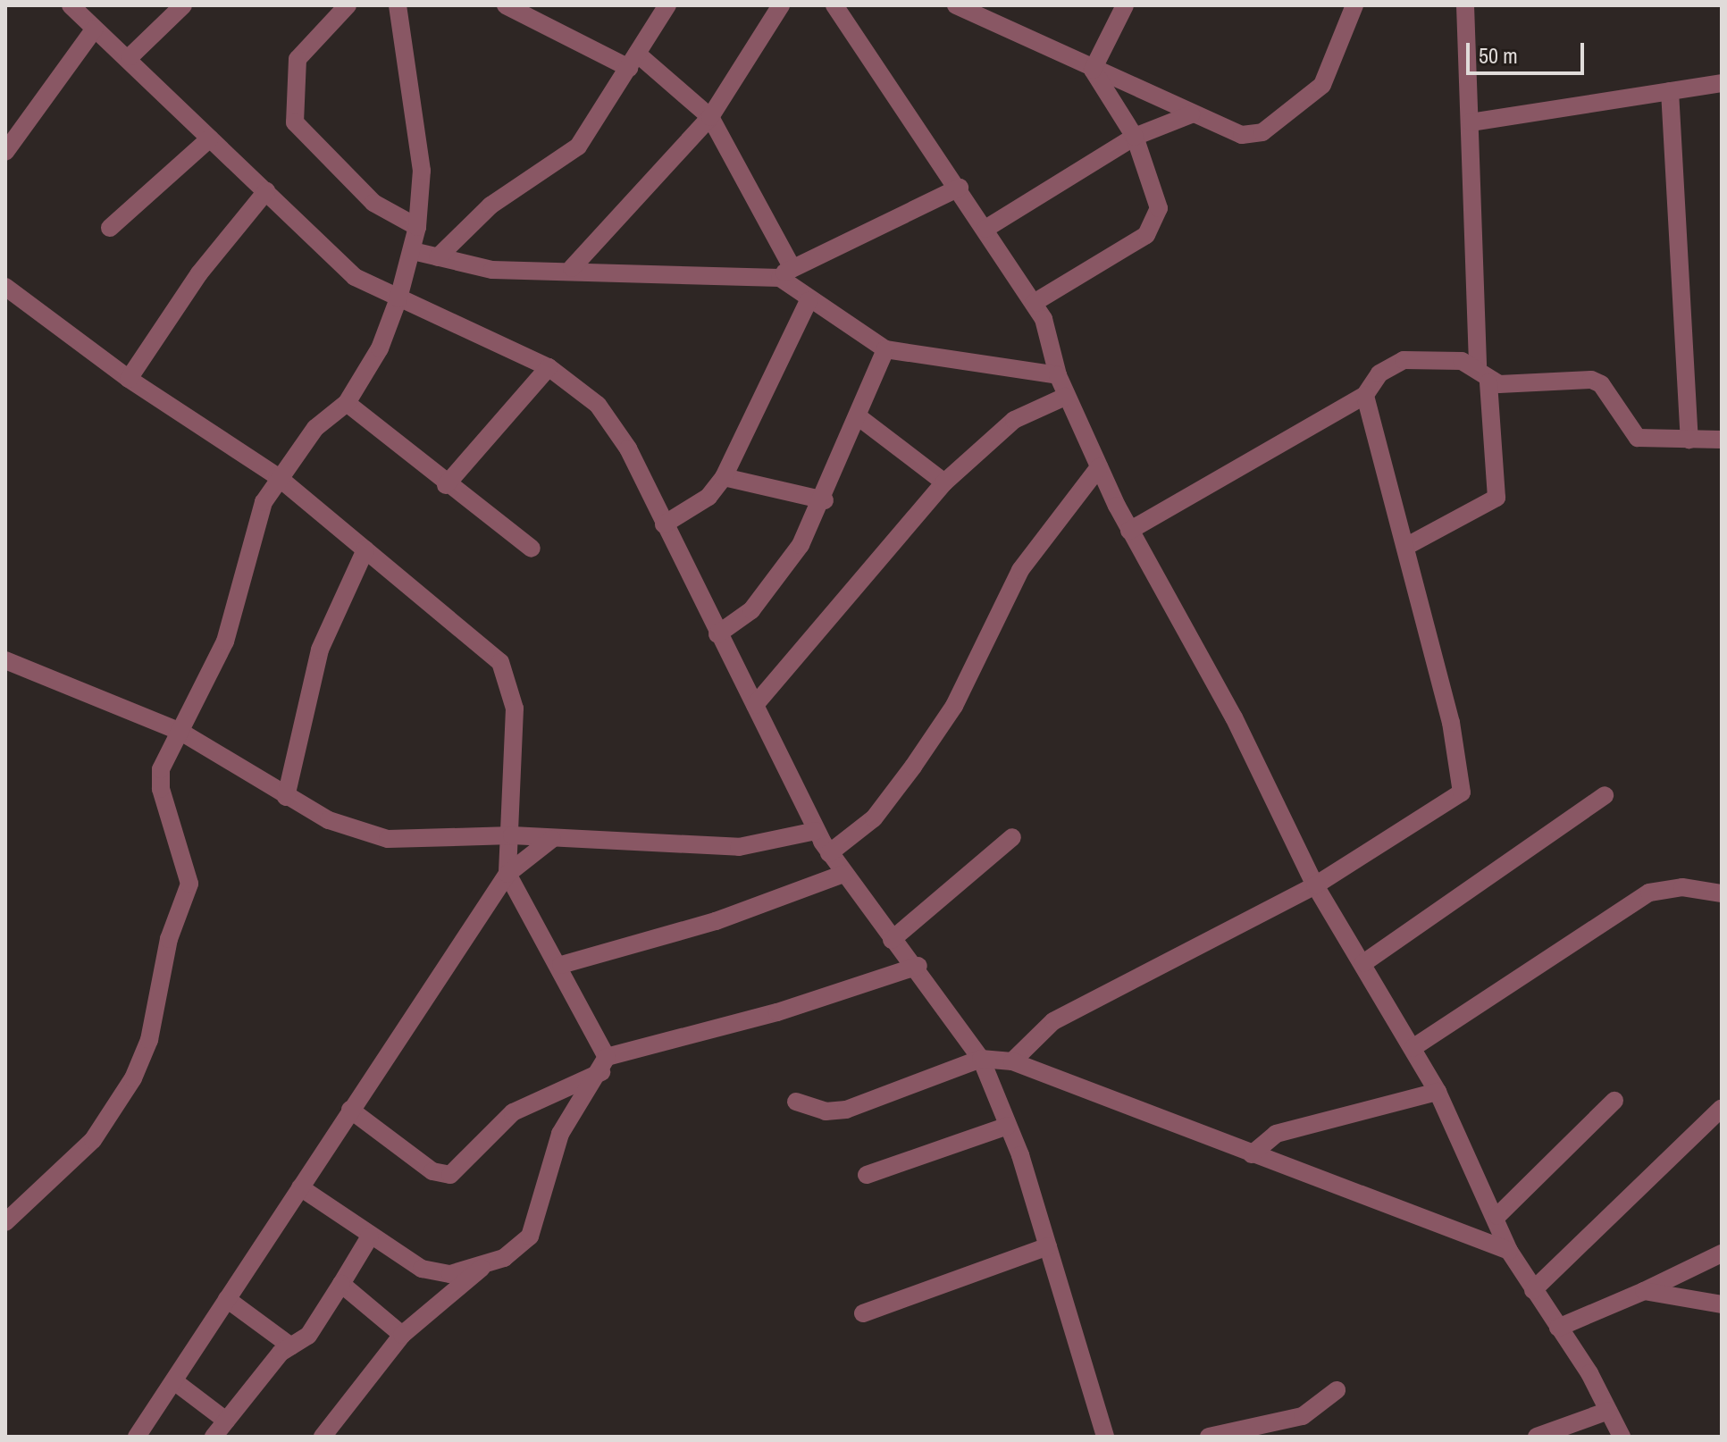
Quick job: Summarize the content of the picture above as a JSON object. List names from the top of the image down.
{
  "scale_bar": "50 m"
}
